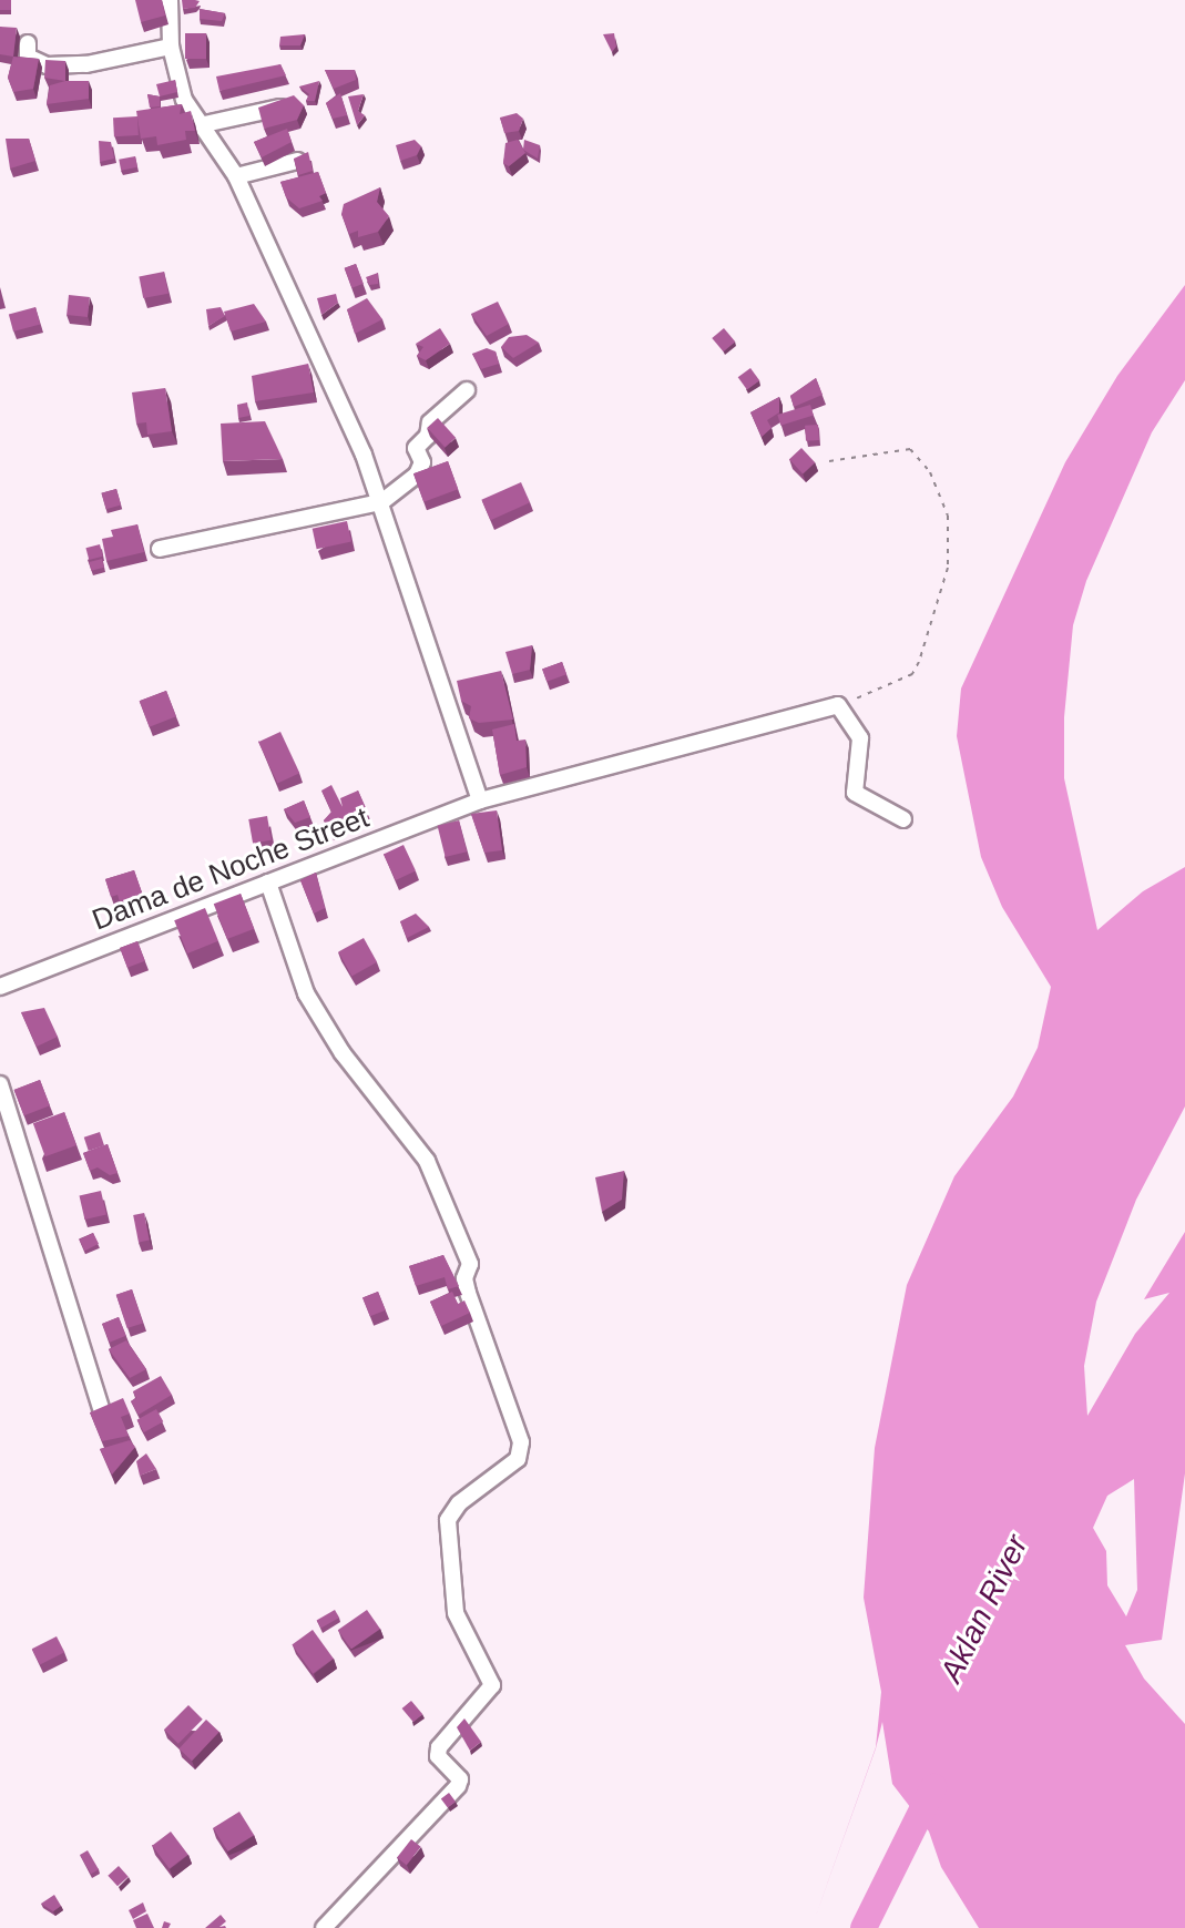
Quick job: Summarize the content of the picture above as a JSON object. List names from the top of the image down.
{
  "streets": {
    "street": ["Dama de Noche Street"]
  },
  "water": ["Aklan River"]
}
